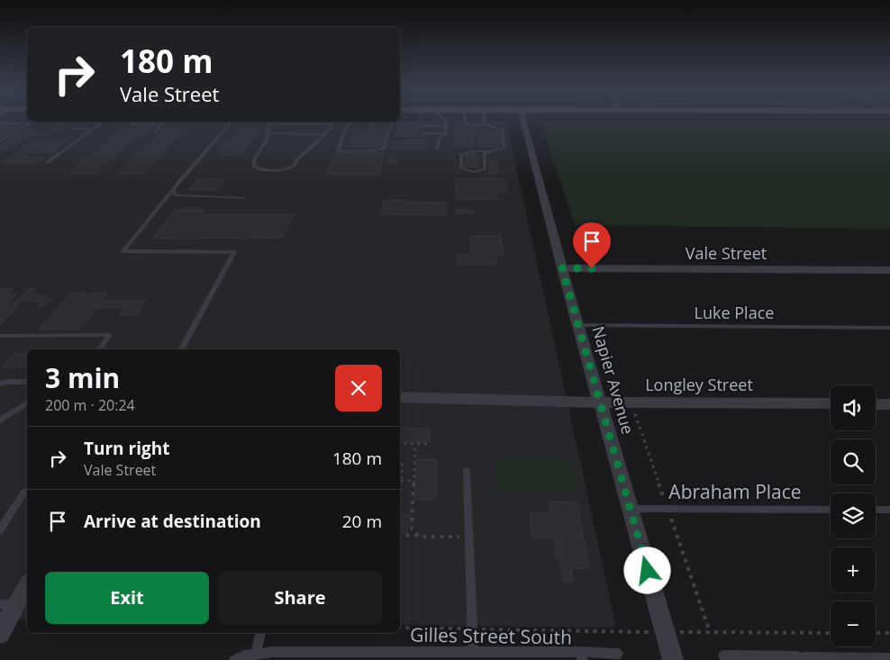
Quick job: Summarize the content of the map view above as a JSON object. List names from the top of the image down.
{
  "streets": {
    "street": ["Vale Street", "Napier Avenue", "Longley Street"],
    "lane": ["Luke Place", "Abraham Place", "Gilles Street South"]
  },
  "crossings": [
    ["Vale Street", "Napier Avenue"],
    ["Luke Place", "Napier Avenue"],
    ["Napier Avenue", "Longley Street"],
    ["Napier Avenue", "Abraham Place"]
  ],
  "page": {
    "turn": ["180 m", "Vale Street"],
    "heading": ["3 min", "200 m · 20:24"],
    "map_buttons": ["+", "−"],
    "list": [
      {
        "name": "Turn right",
        "note": "Vale Street",
        "value": "180 m"
      },
      {
        "name": "Arrive at destination",
        "value": "20 m"
      }
    ],
    "buttons": ["Exit", "Share"]
  }
}
